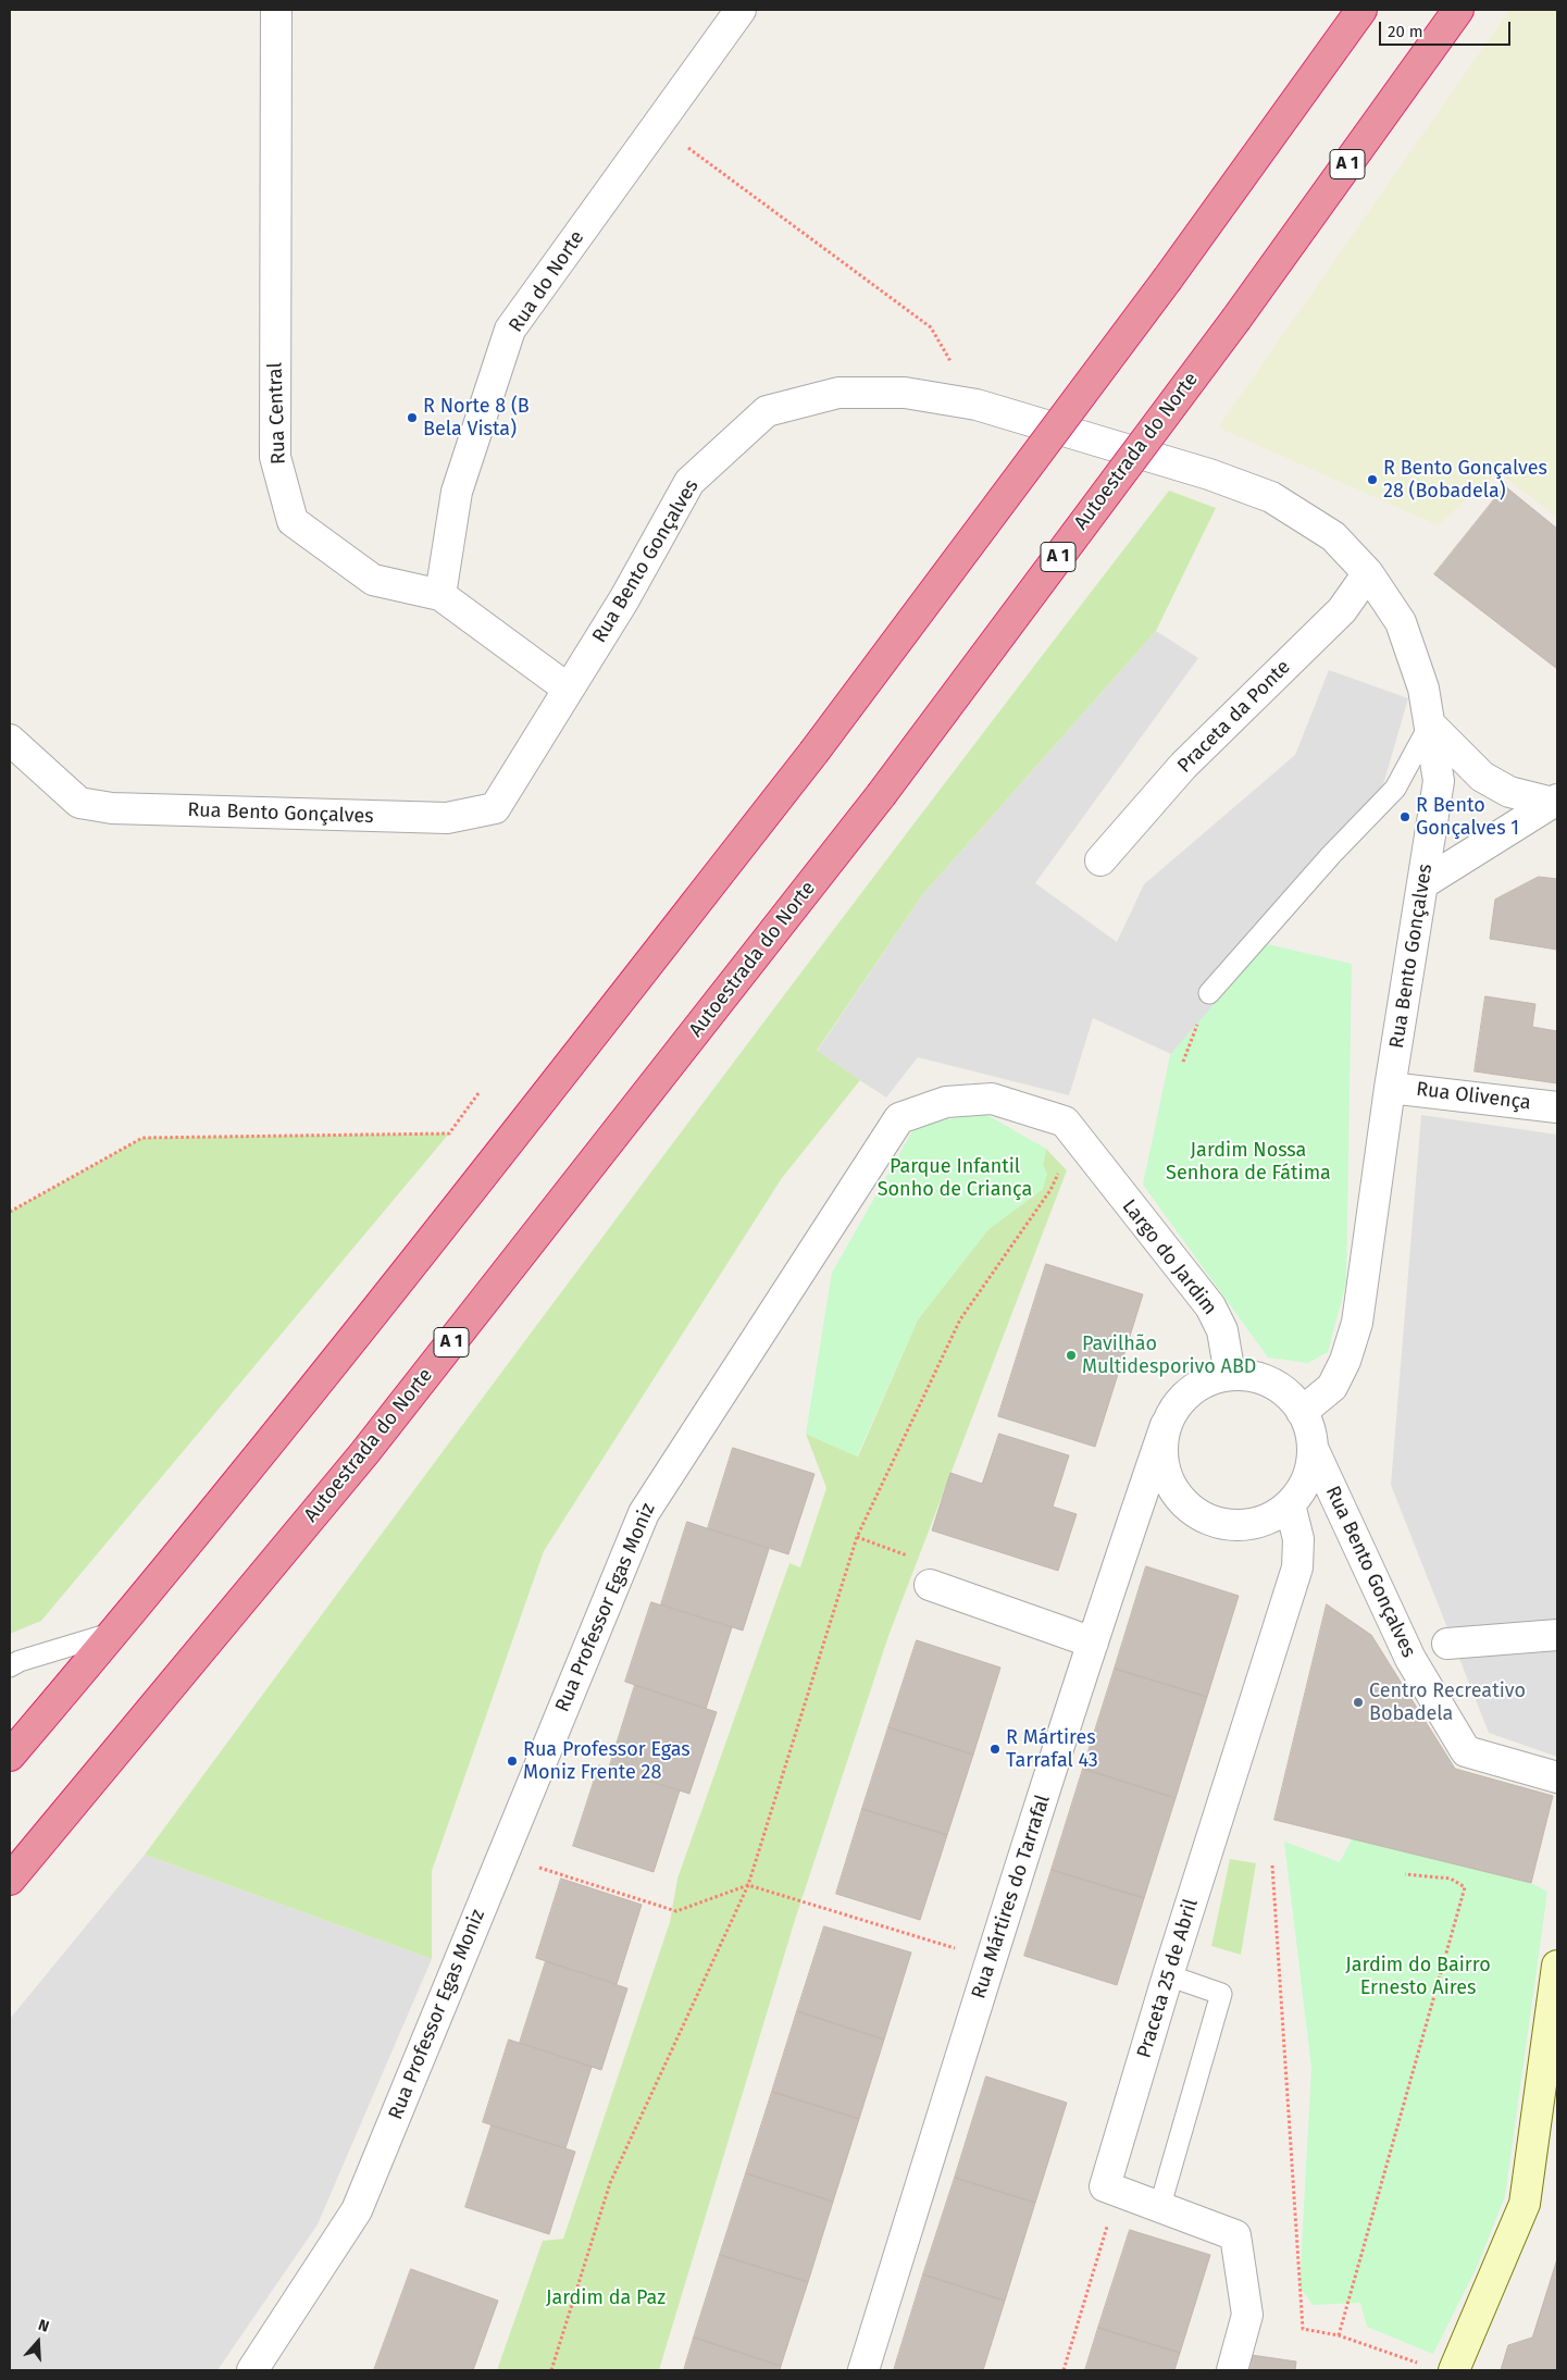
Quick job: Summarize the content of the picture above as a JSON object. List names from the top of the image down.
{
  "streets": {
    "highway": ["A 1", "Autoestrada do Norte"],
    "street": [
      "Rua do Norte",
      "Rua Central",
      "Rua Bento Gonçalves",
      "Praceta da Ponte",
      "Rua Olivença",
      "Largo do Jardim",
      "Rua Professor Egas Moniz",
      "Rua Mártires do Tarrafal",
      "Praceta 25 de Abril"
    ]
  },
  "crossings": [
    ["Rua do Norte", "Rua Central"],
    ["Rua Central", "Rua Bento Gonçalves"],
    ["Rua Bento Gonçalves", "Praceta da Ponte"],
    ["Rua Bento Gonçalves", "Rua Olivença"],
    ["Rua Bento Gonçalves", "Largo do Jardim"],
    ["Rua Bento Gonçalves", "Rua Mártires do Tarrafal"],
    ["Rua Bento Gonçalves", "Praceta 25 de Abril"],
    ["Largo do Jardim", "Rua Professor Egas Moniz"],
    ["Largo do Jardim", "Rua Mártires do Tarrafal"],
    ["Largo do Jardim", "Praceta 25 de Abril"],
    ["Rua Mártires do Tarrafal", "Praceta 25 de Abril"]
  ],
  "parks": [
    "Jardim Nossa Senhora de Fátima",
    "Parque Infantil Sonho de Criança",
    "Jardim do Bairro Ernesto Aires",
    "Jardim da Paz"
  ],
  "places": [
    "R Norte 8 (B Bela Vista)",
    "R Bento Gonçalves 28 (Bobadela)",
    "R Bento Gonçalves 1",
    "Pavilhão Multidesporivo ABD",
    "Centro Recreativo Bobadela",
    "R Mártires Tarrafal 43",
    "Rua Professor Egas Moniz Frente 28"
  ],
  "scale_bar": "20 m",
  "north": "top"
}
